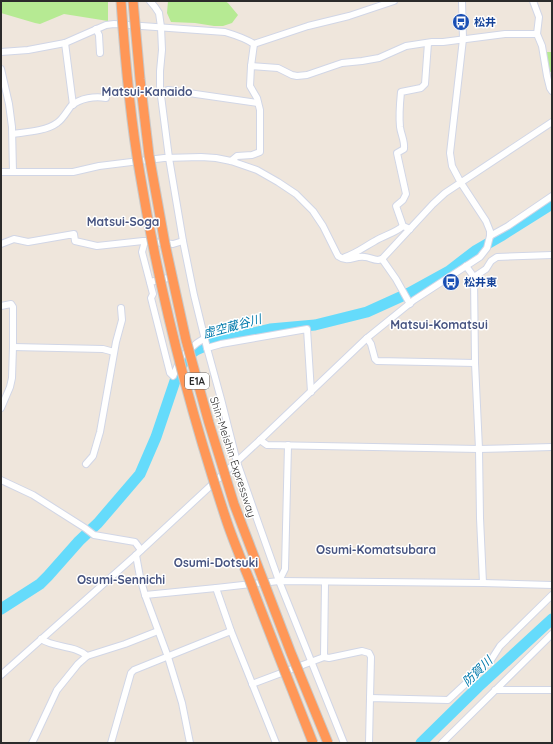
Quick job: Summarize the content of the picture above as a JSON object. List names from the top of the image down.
{
  "streets": {
    "highway": ["E1A", "Shin-Meishin Expressway"]
  },
  "districts": [
    "Matsui-Kanaido",
    "Matsui-Soga",
    "Matsui-Komatsui",
    "Osumi-Komatsubara",
    "Osumi-Dotsuki",
    "Osumi-Sennichi"
  ],
  "water": ["虚空蔵谷川", "防賀川"],
  "places": {
    "bus stop": ["松井", "松井東"]
  }
}
